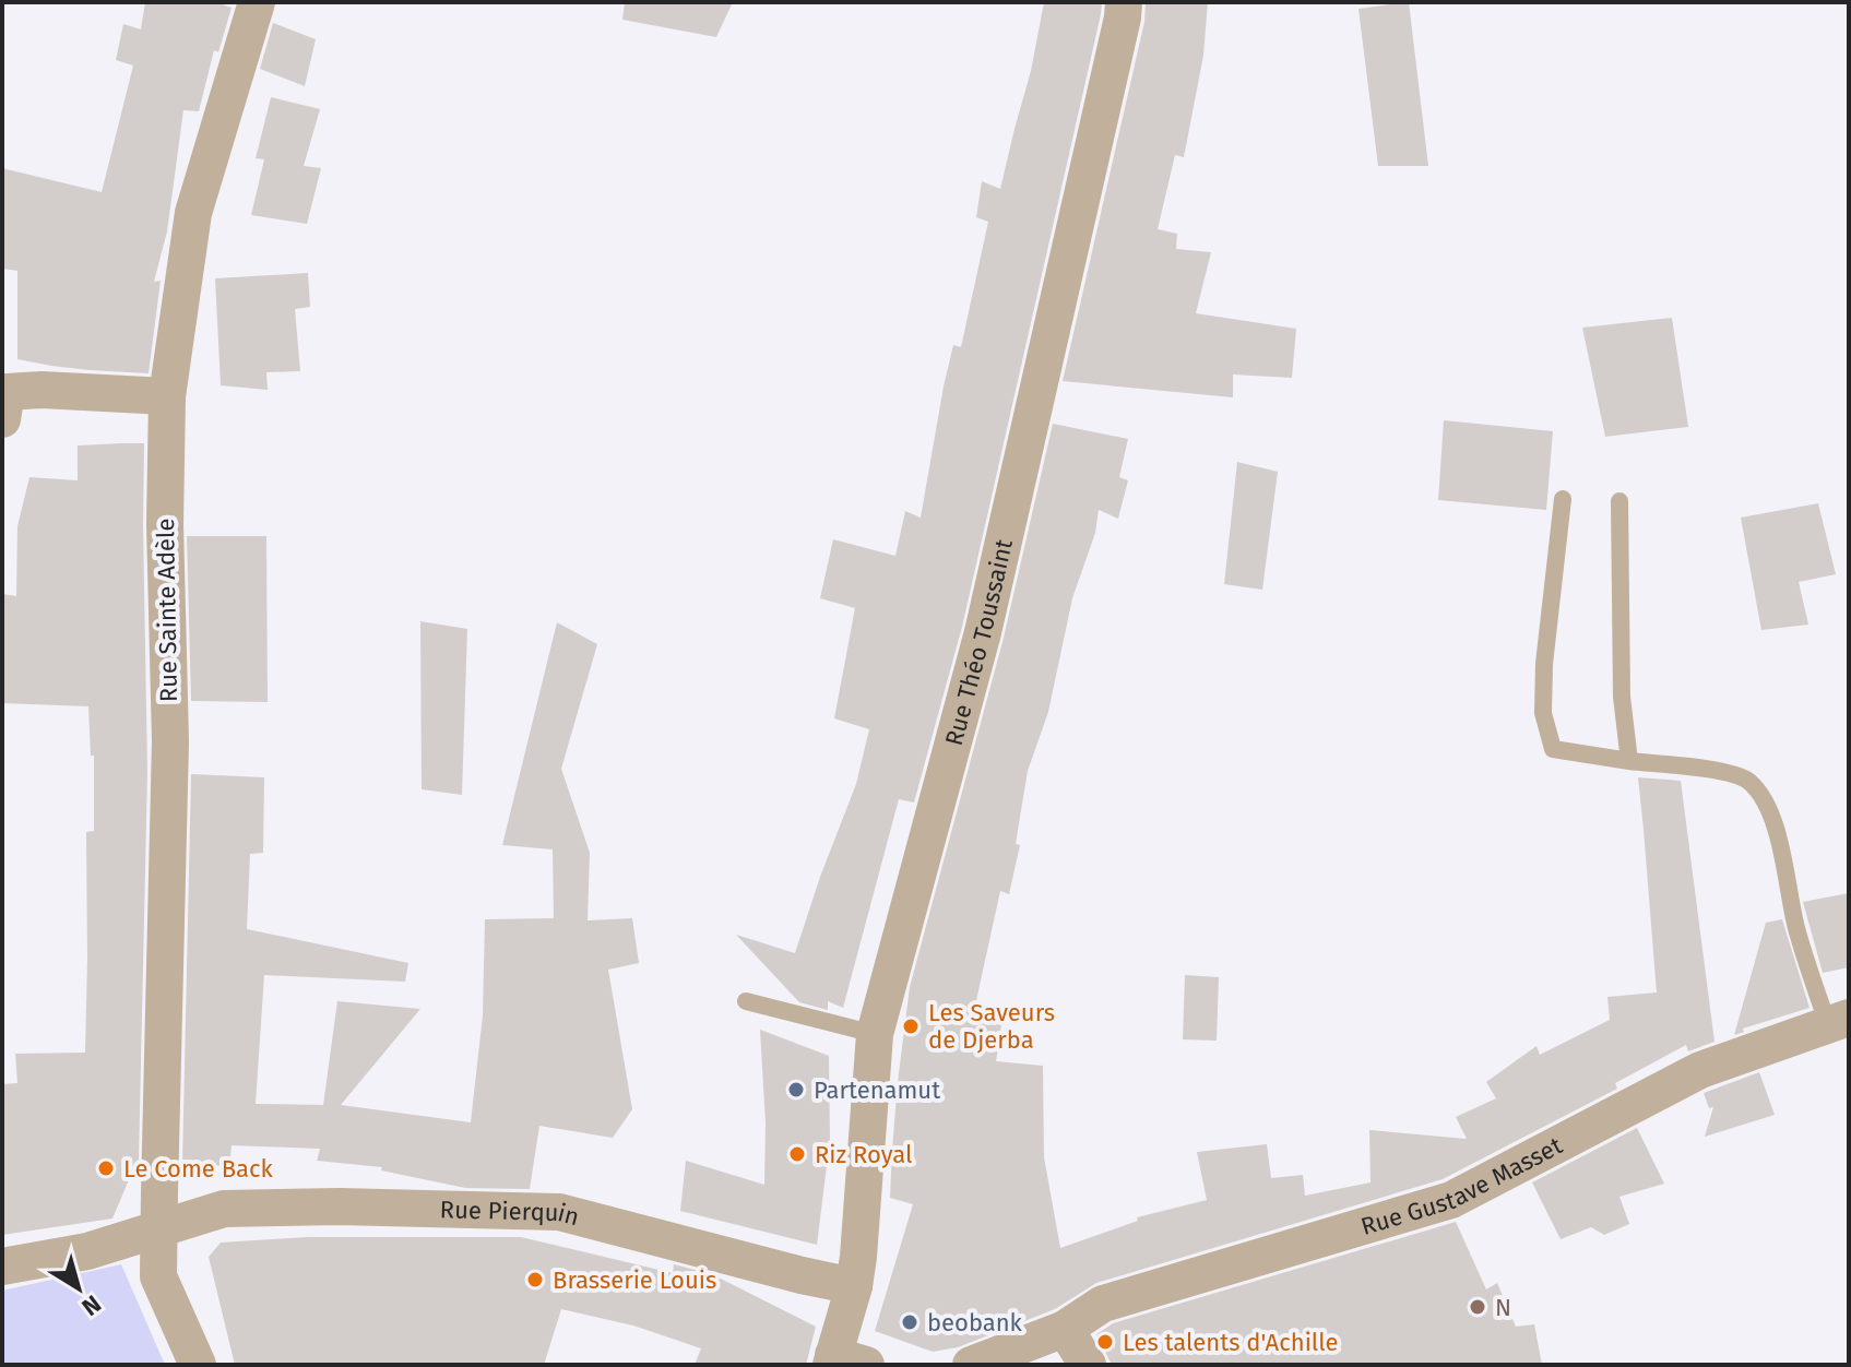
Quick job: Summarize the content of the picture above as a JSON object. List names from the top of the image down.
{
  "streets": {
    "street": [
      "Rue Sainte Adèle",
      "Rue Théo Toussaint",
      "Rue Gustave Masset",
      "Rue Pierquin"
    ]
  },
  "crossings": [
    ["Rue Sainte Adèle", "Rue Pierquin"],
    ["Rue Théo Toussaint", "Rue Pierquin"]
  ],
  "places": [
    "Les Saveurs de Djerba",
    "Partenamut",
    "Riz Royal",
    "Le Come Back",
    "Brasserie Louis",
    "N",
    "beobank",
    "Les talents d'Achille"
  ],
  "north": "bottom right"
}
